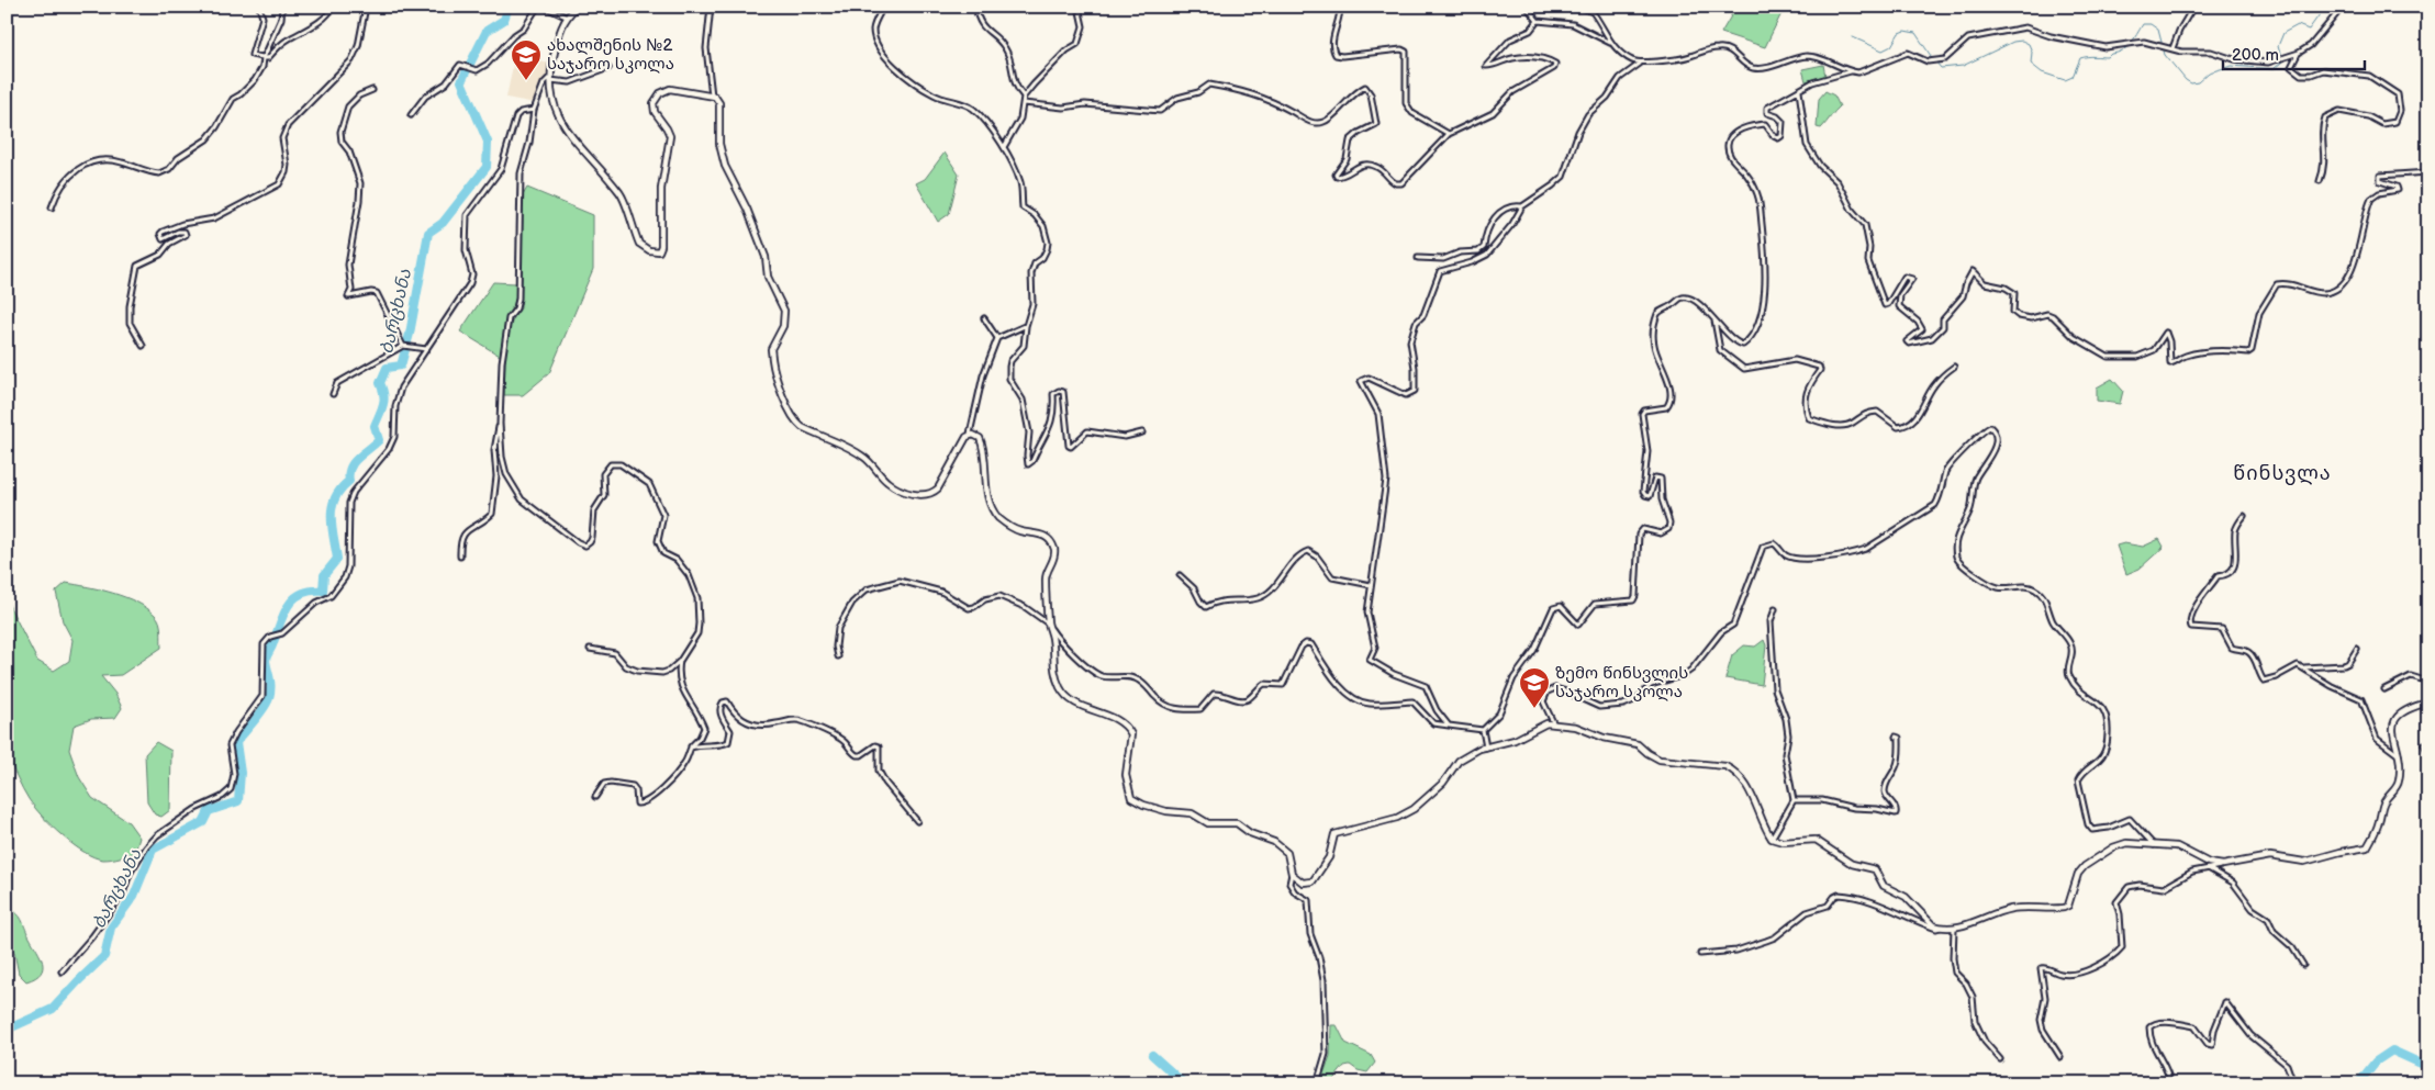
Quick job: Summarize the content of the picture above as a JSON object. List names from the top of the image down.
{
  "districts": ["წინსვლა"],
  "water": ["ბარცხანა"],
  "places": {
    "school or university": ["ახალშენის №2 საჯარო სკოლა", "ზემო წინსვლის საჯარო სკოლა"]
  },
  "scale_bar": "200 m"
}
